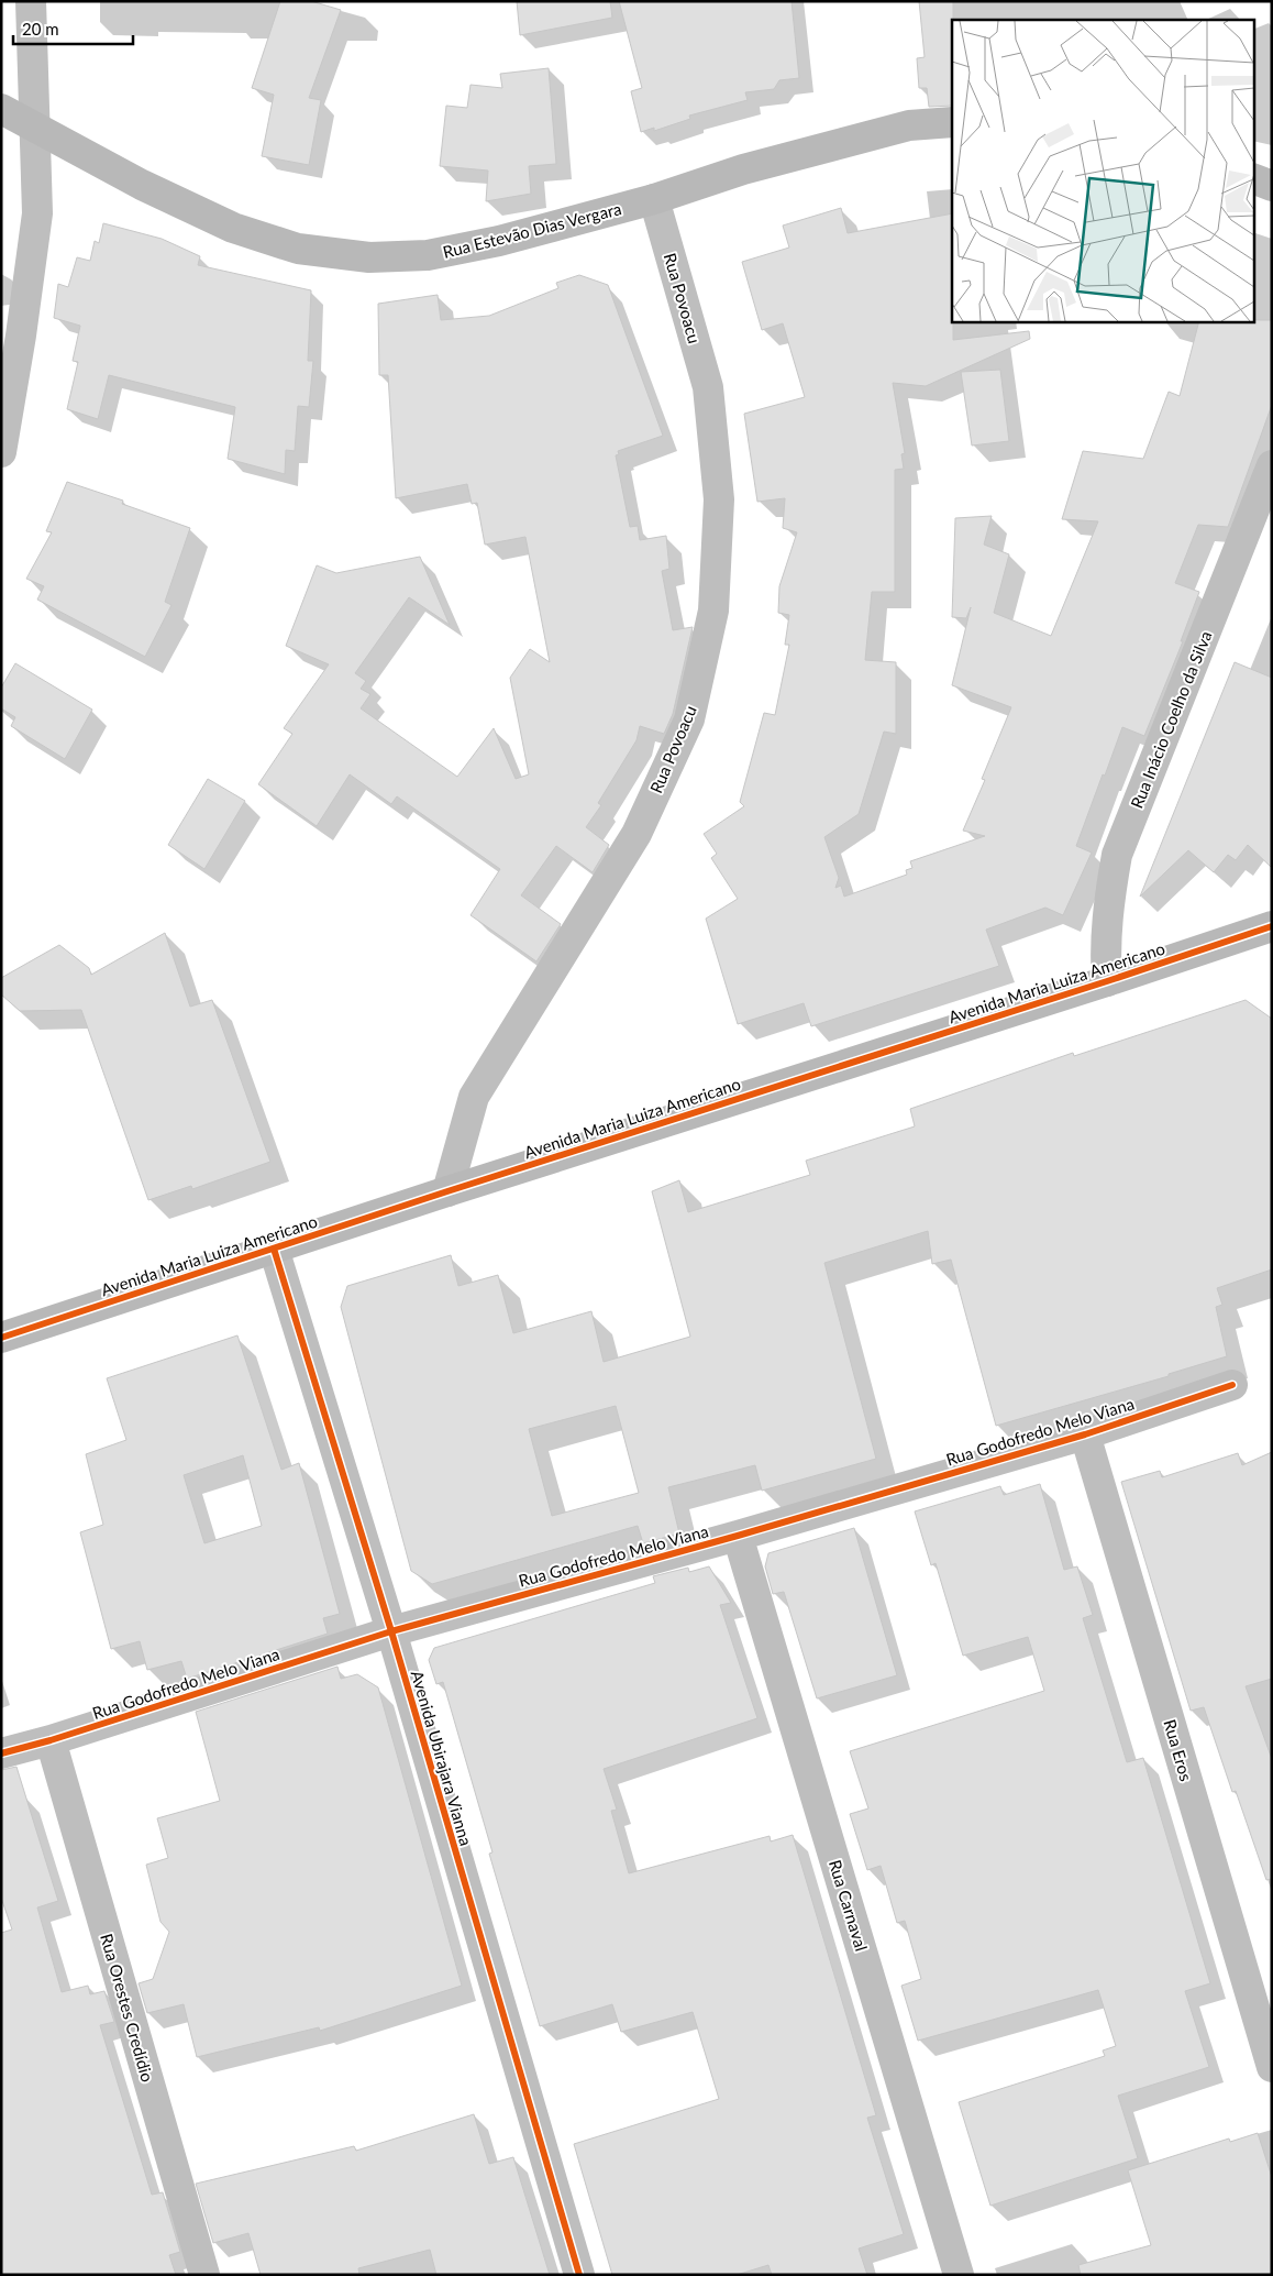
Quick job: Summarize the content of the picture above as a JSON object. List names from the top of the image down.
{
  "streets": {
    "main road": ["Rua Estevão Dias Vergara", "Avenida Maria Luiza Americano"],
    "street": [
      "Rua Povoacu",
      "Rua Inácio Coelho da Silva",
      "Rua Godofredo Melo Viana",
      "Rua Eros",
      "Avenida Ubirajara Vianna",
      "Rua Carnaval",
      "Rua Orestes Credídio"
    ]
  },
  "crossings": [
    ["Rua Estevão Dias Vergara", "Rua Povoacu"],
    ["Rua Povoacu", "Avenida Maria Luiza Americano"],
    ["Rua Inácio Coelho da Silva", "Avenida Maria Luiza Americano"],
    ["Avenida Maria Luiza Americano", "Avenida Ubirajara Vianna"],
    ["Rua Godofredo Melo Viana", "Rua Eros"],
    ["Rua Godofredo Melo Viana", "Avenida Ubirajara Vianna"],
    ["Rua Godofredo Melo Viana", "Rua Carnaval"],
    ["Rua Godofredo Melo Viana", "Rua Orestes Credídio"]
  ],
  "scale_bar": "20 m"
}
